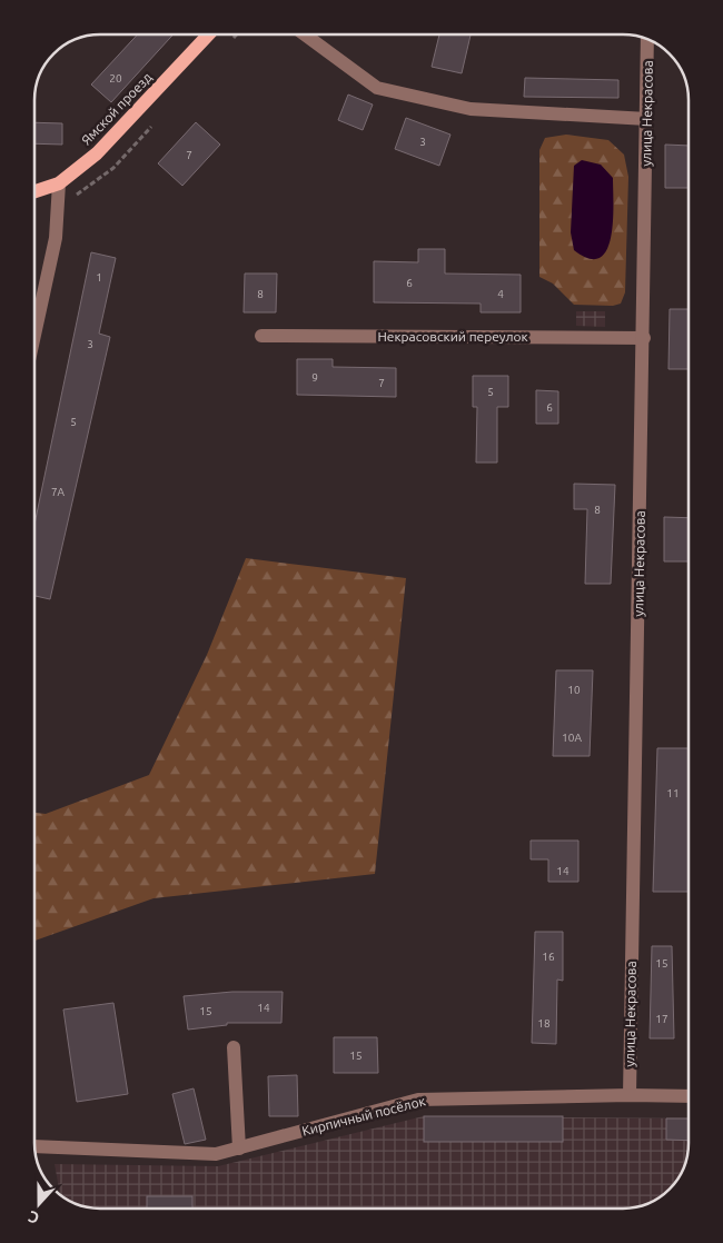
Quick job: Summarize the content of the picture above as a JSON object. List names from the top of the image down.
{
  "streets": {
    "main road": ["Ямской проезд"],
    "street": ["улица Некрасова", "Некрасовский переулок", "Кирпичный посёлок"]
  },
  "crossings": [
    ["улица Некрасова", "Некрасовский переулок"],
    ["улица Некрасова", "Кирпичный посёлок"]
  ],
  "house_numbers": [
    "20",
    "3",
    "7",
    "1",
    "6",
    "8",
    "4",
    "3",
    "9",
    "7",
    "5",
    "6",
    "5",
    "7А",
    "8",
    "10",
    "10А",
    "11",
    "14",
    "16",
    "15",
    "14",
    "15",
    "17",
    "18",
    "15"
  ],
  "north": "bottom"
}
